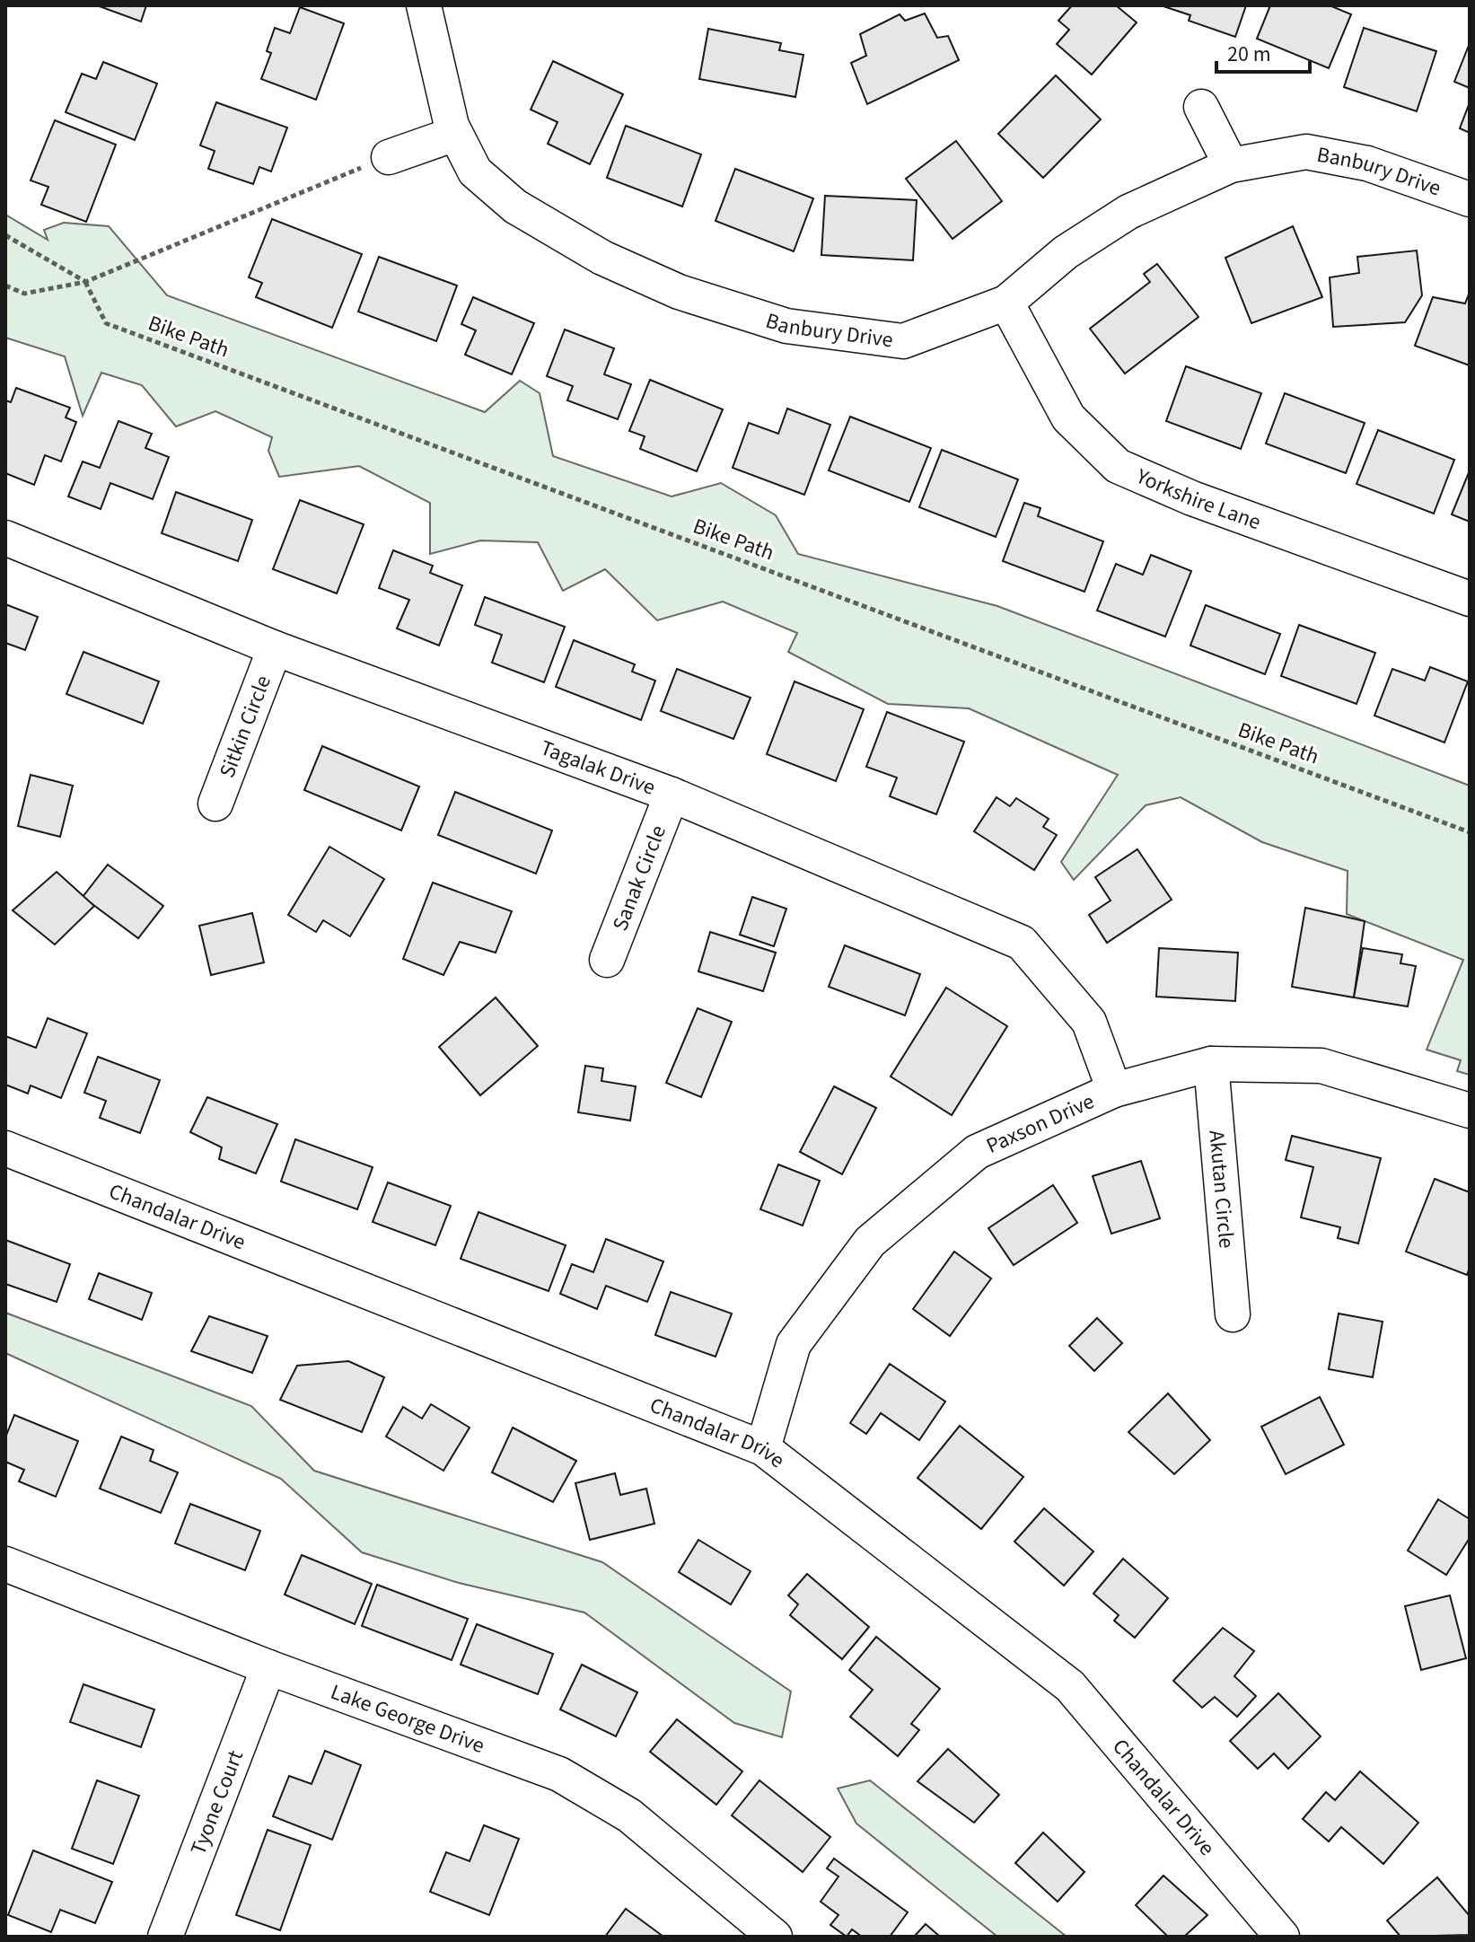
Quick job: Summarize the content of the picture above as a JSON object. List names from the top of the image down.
{
  "streets": {
    "street": [
      "Banbury Drive",
      "Yorkshire Lane",
      "Sitkin Circle",
      "Tagalak Drive",
      "Sanak Circle",
      "Paxson Drive",
      "Akutan Circle",
      "Chandalar Drive",
      "Lake George Drive",
      "Tyone Court"
    ],
    "path": ["Bike Path"]
  },
  "crossings": [
    ["Banbury Drive", "Yorkshire Lane"],
    ["Sitkin Circle", "Tagalak Drive"],
    ["Tagalak Drive", "Sanak Circle"],
    ["Tagalak Drive", "Paxson Drive"],
    ["Paxson Drive", "Akutan Circle"],
    ["Paxson Drive", "Chandalar Drive"],
    ["Lake George Drive", "Tyone Court"]
  ],
  "scale_bar": "20 m"
}
